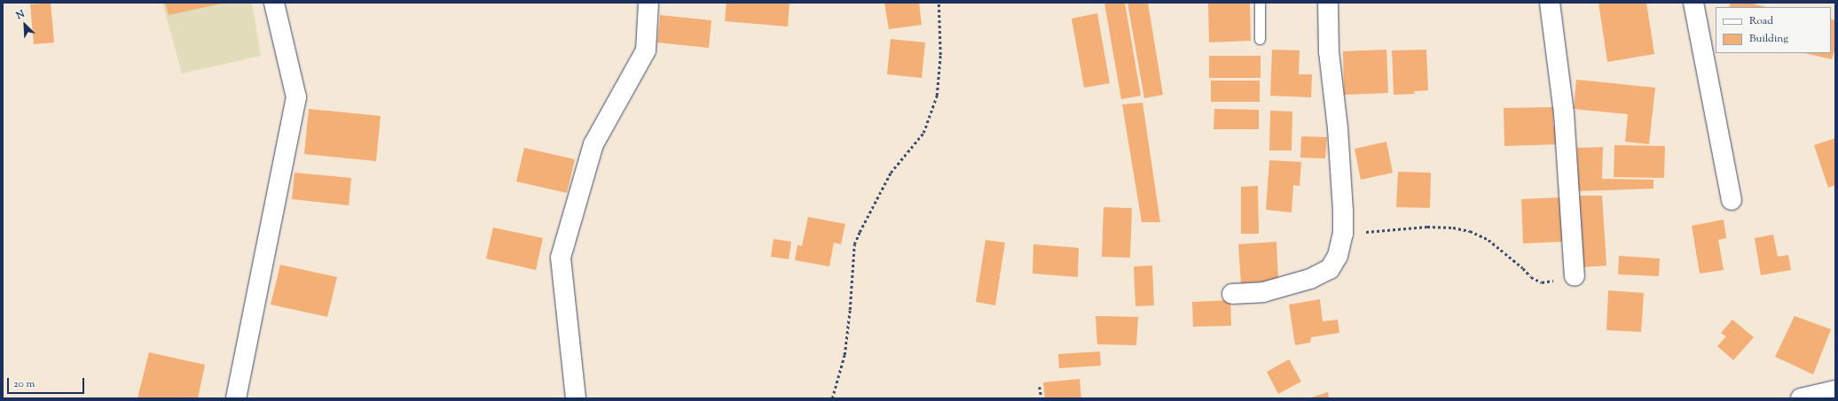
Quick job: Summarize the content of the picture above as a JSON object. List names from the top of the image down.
{
  "legend": ["Road", "Building"],
  "scale_bar": "20 m",
  "north": "top left"
}
